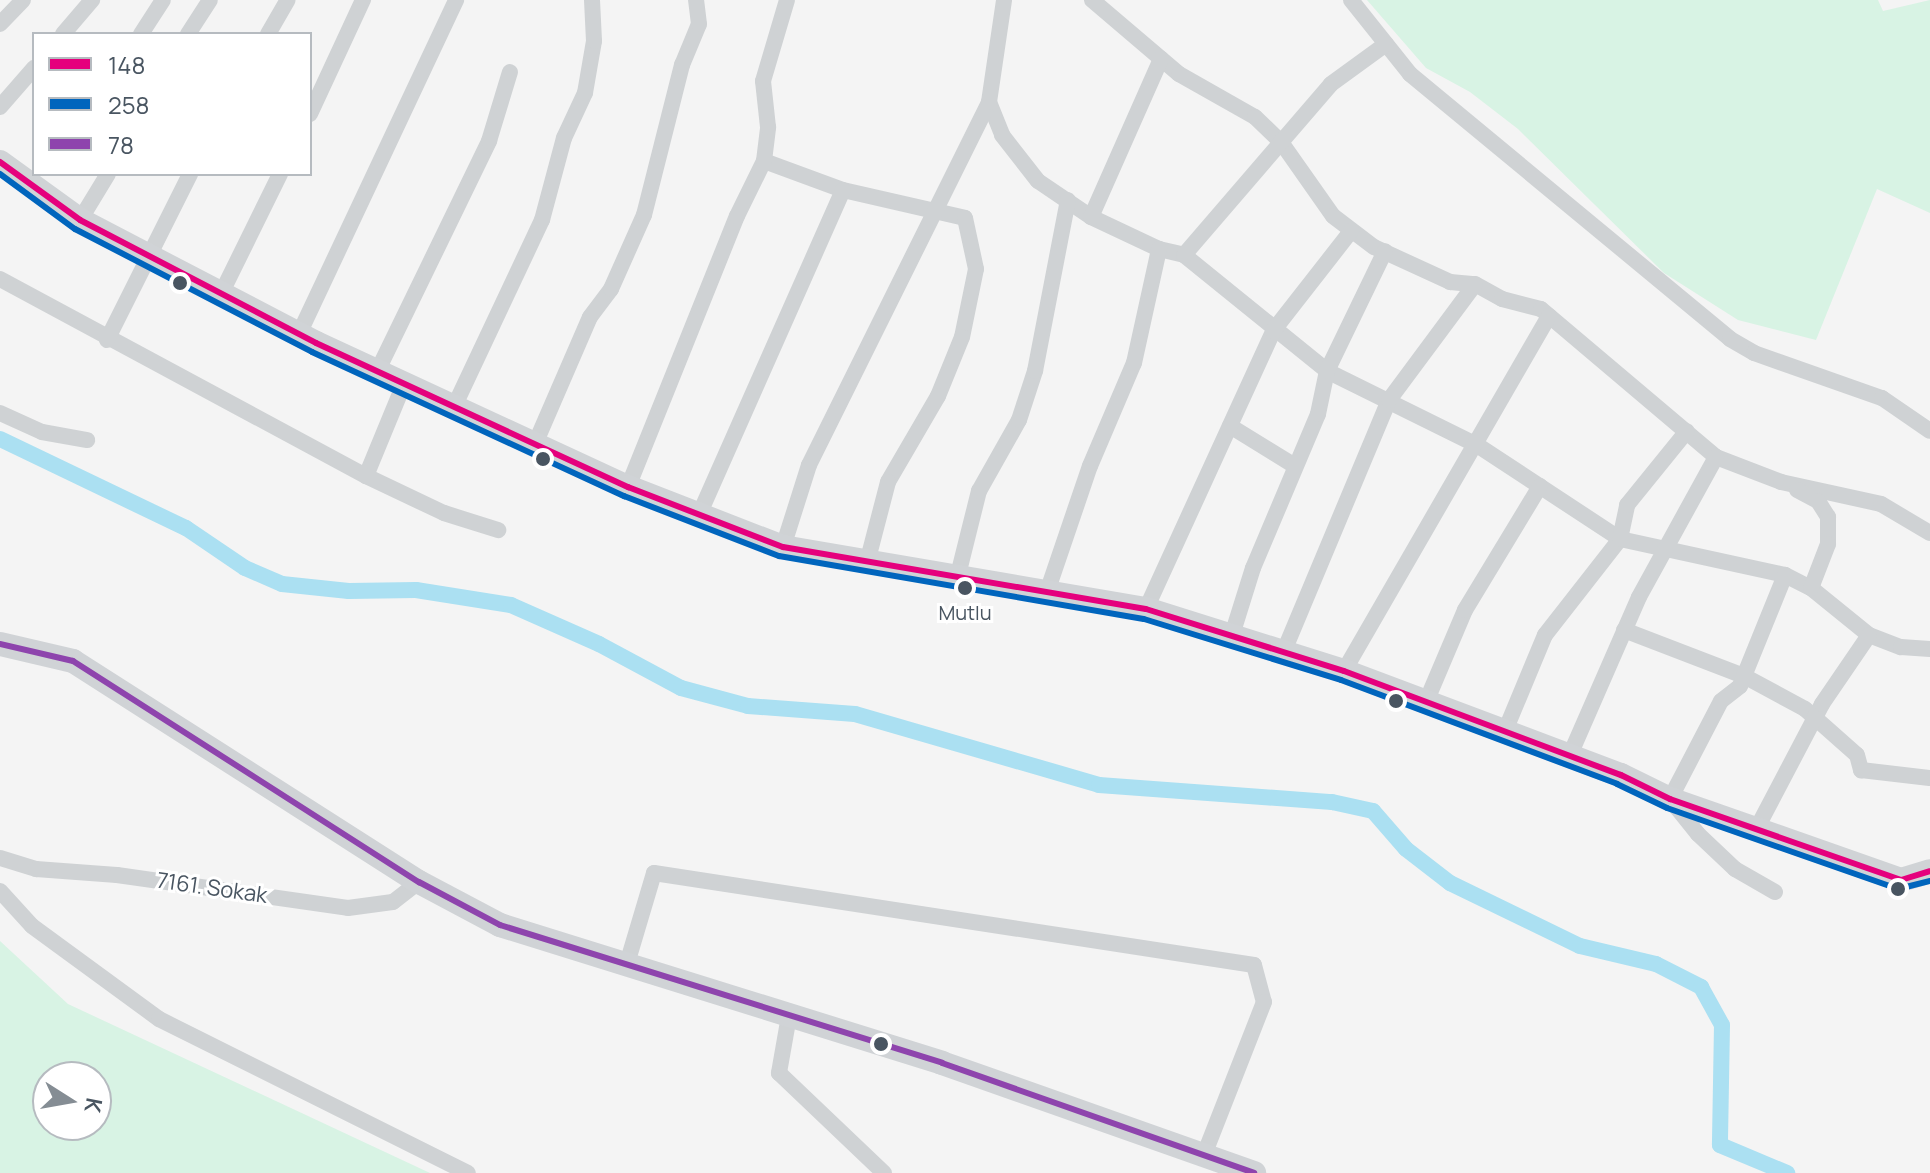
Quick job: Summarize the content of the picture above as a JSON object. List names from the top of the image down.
{
  "streets": {
    "street": ["7161. Sokak"]
  },
  "places": ["Mutlu"],
  "lines": ["transit line 148", "transit line 258", "transit line 78"],
  "legend": ["148", "258", "78"],
  "north": "right"
}
